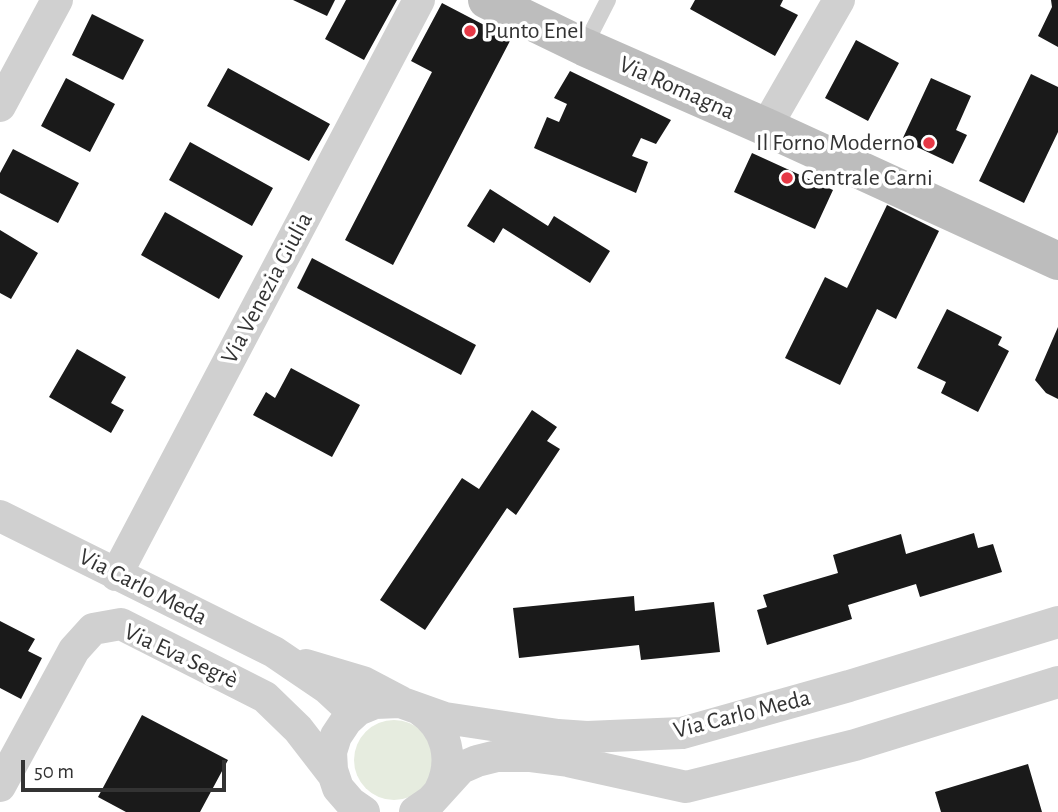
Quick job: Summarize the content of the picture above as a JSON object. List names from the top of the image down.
{
  "streets": {
    "street": [
      "Via Romagna",
      "Via Venezia Giulia",
      "Via Carlo Meda",
      "Via Eva Segrè"
    ]
  },
  "crossings": [
    ["Via Venezia Giulia", "Via Carlo Meda"]
  ],
  "places": ["Punto Enel", "Il Forno Moderno", "Centrale Carni"],
  "scale_bar": "50 m"
}
